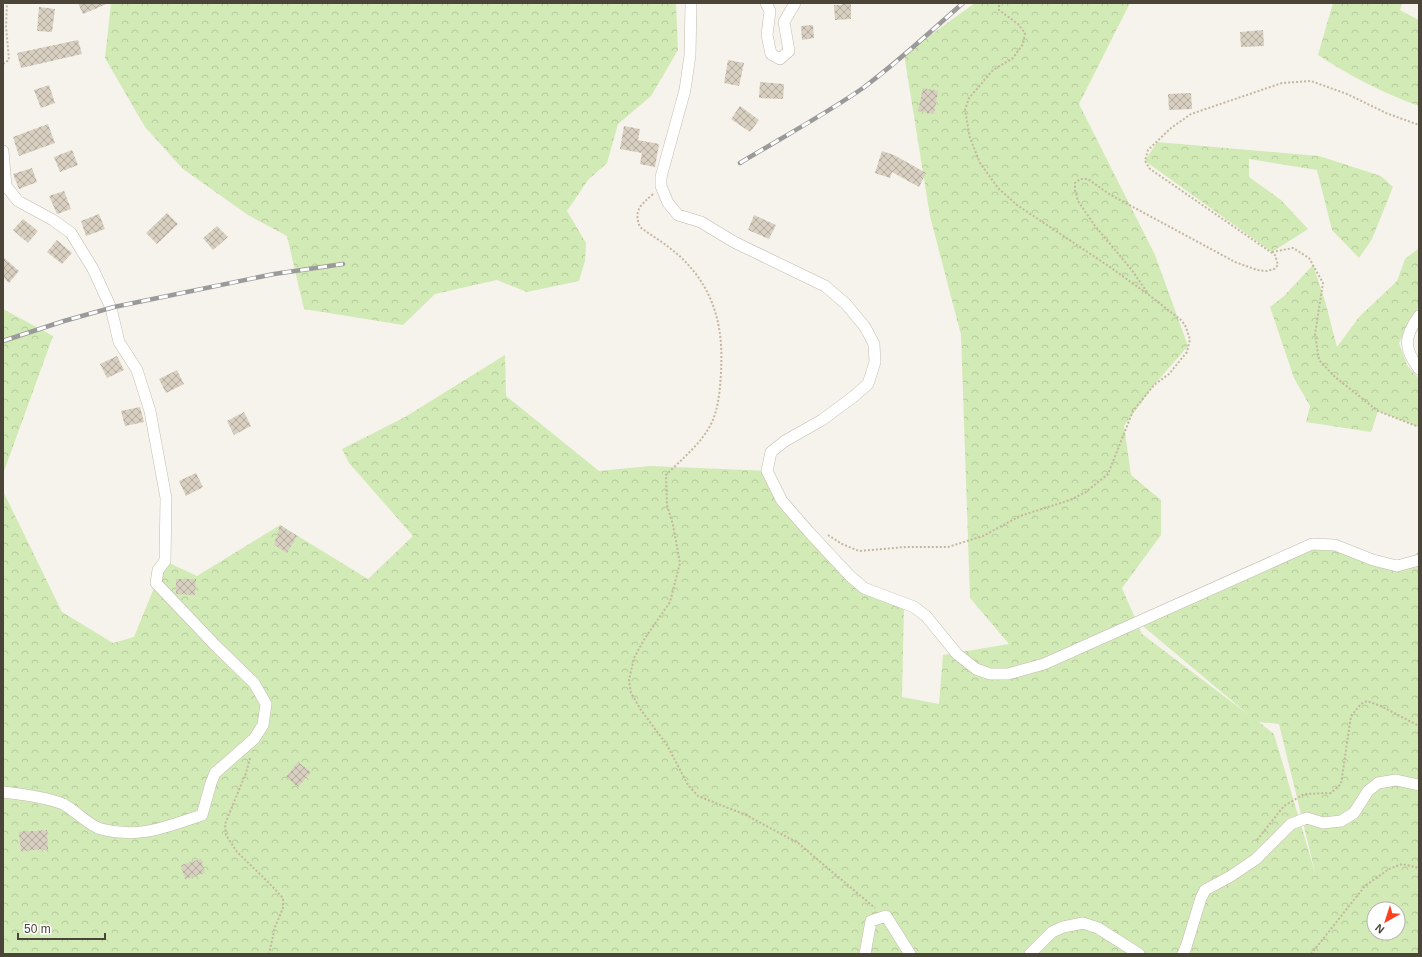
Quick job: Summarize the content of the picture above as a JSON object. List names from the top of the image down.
{
  "scale_bar": "50 m",
  "north": "bottom left"
}
